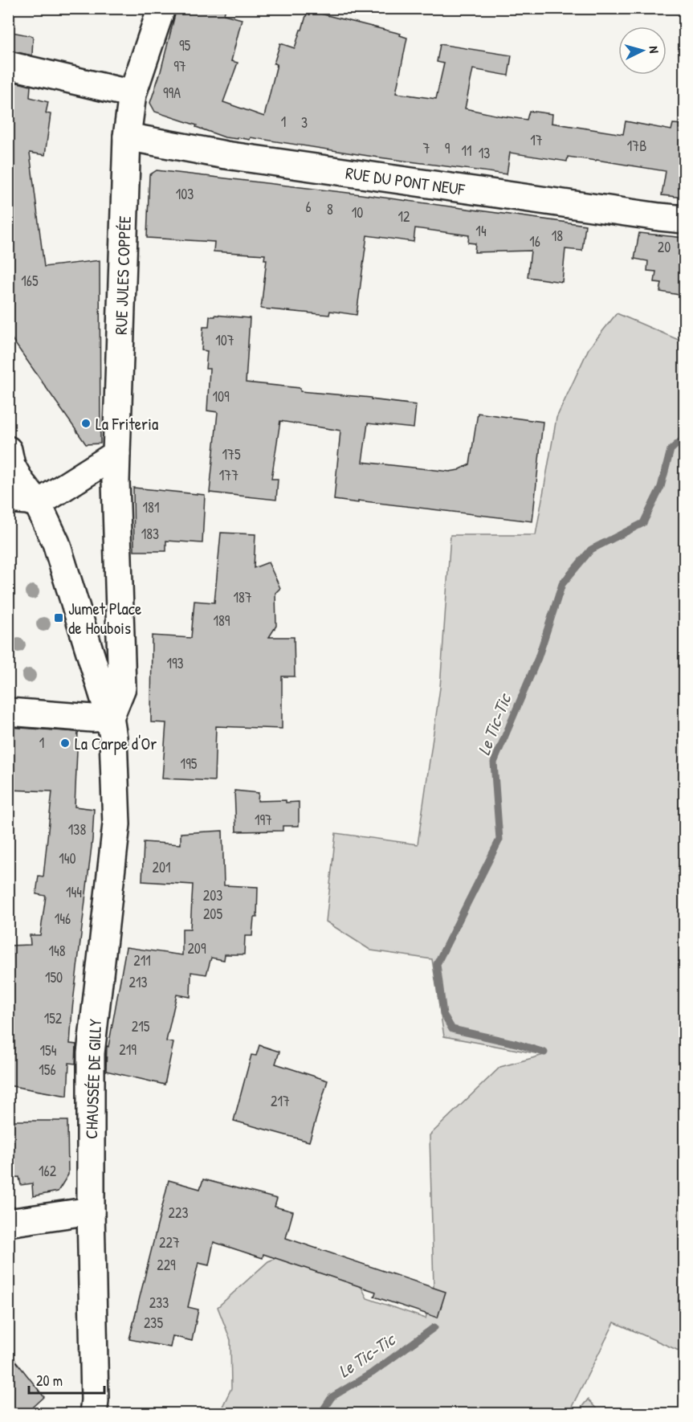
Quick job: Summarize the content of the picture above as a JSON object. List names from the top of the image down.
{
  "streets": {
    "street": ["RUE DU PONT NEUF", "RUE JULES COPPÉE", "CHAUSSÉE DE GILLY"]
  },
  "crossings": [
    ["RUE DU PONT NEUF", "RUE JULES COPPÉE"]
  ],
  "water": ["Le Tic-Tic"],
  "places": {
    "other": ["La Friteria", "La Carpe d'Or"],
    "transit": ["Jumet Place de Houbois"]
  },
  "house_numbers": [
    "95",
    "97",
    "99A",
    "1",
    "3",
    "17",
    "17B",
    "7",
    "9",
    "11",
    "13",
    "103",
    "6",
    "8",
    "10",
    "12",
    "14",
    "18",
    "16",
    "20",
    "165",
    "107",
    "109",
    "175",
    "177",
    "181",
    "183",
    "187",
    "189",
    "193",
    "1",
    "195",
    "197",
    "138",
    "140",
    "201",
    "144",
    "203",
    "205",
    "146",
    "209",
    "148",
    "211",
    "150",
    "213",
    "152",
    "215",
    "219",
    "154",
    "156",
    "217",
    "162",
    "223",
    "227",
    "229",
    "233",
    "235"
  ],
  "scale_bar": "20 m",
  "north": "right"
}
